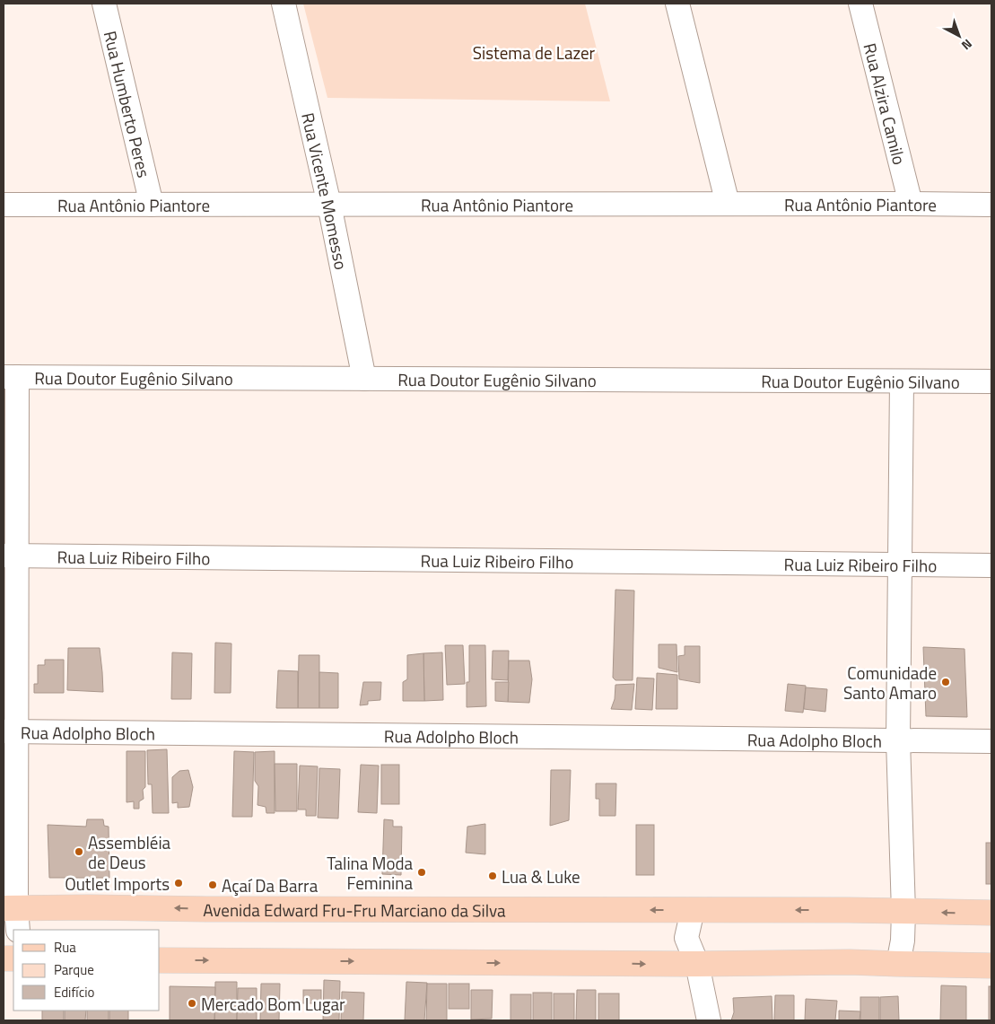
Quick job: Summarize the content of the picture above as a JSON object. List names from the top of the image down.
{
  "streets": {
    "main road": ["Avenida Edward Fru-Fru Marciano da Silva"],
    "street": [
      "Rua Alzira Camilo",
      "Rua Humberto Peres",
      "Rua Vicente Momesso",
      "Rua Antônio Piantore",
      "Rua Doutor Eugênio Silvano",
      "Rua Luiz Ribeiro Filho",
      "Rua Adolpho Bloch"
    ]
  },
  "crossings": [
    ["Rua Alzira Camilo", "Rua Antônio Piantore"],
    ["Rua Humberto Peres", "Rua Antônio Piantore"],
    ["Rua Vicente Momesso", "Rua Antônio Piantore"],
    ["Rua Vicente Momesso", "Rua Doutor Eugênio Silvano"]
  ],
  "parks": ["Sistema de Lazer"],
  "places": [
    "Comunidade Santo Amaro",
    "Assembléia de Deus",
    "Talina Moda Feminina",
    "Lua & Luke",
    "Outlet Imports",
    "Açaí Da Barra",
    "Mercado Bom Lugar"
  ],
  "legend": ["Rua", "Parque", "Edifício"],
  "north": "bottom right"
}
